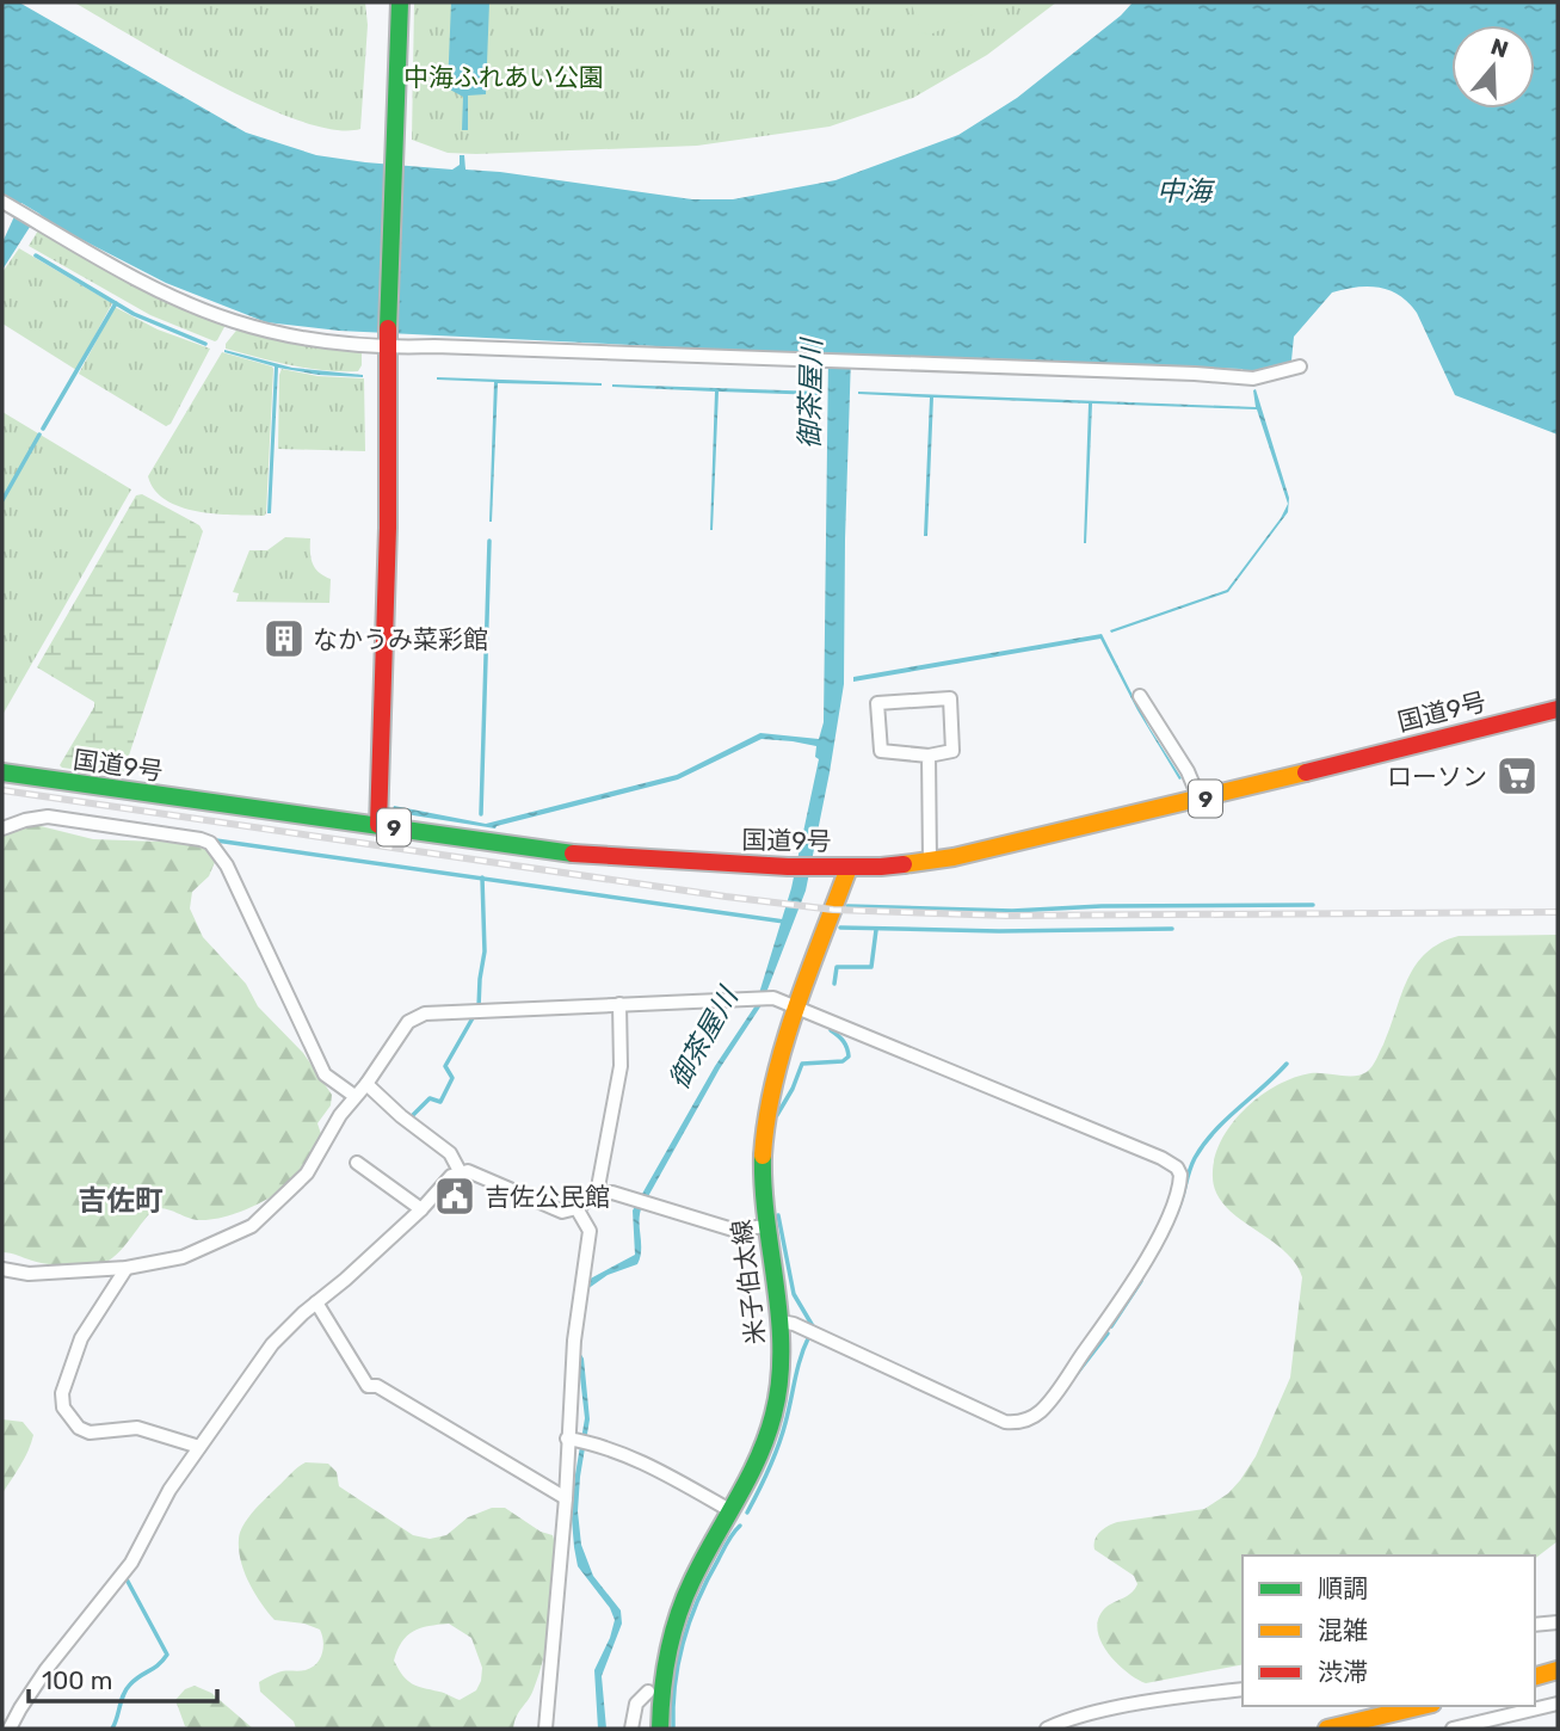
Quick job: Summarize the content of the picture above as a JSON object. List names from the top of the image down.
{
  "streets": {
    "main road": ["国道9号", "9", "米子伯太線"]
  },
  "crossings": [
    ["国道9号", "米子伯太線"]
  ],
  "districts": ["吉佐町"],
  "water": ["中海", "御茶屋川"],
  "parks": ["中海ふれあい公園"],
  "places": {
    "building": ["なかうみ菜彩館"],
    "supermarket": ["ローソン"],
    "public building": ["吉佐公民館"]
  },
  "legend": ["順調", "混雑", "渋滞"],
  "scale_bar": "100 m",
  "north": "top"
}
